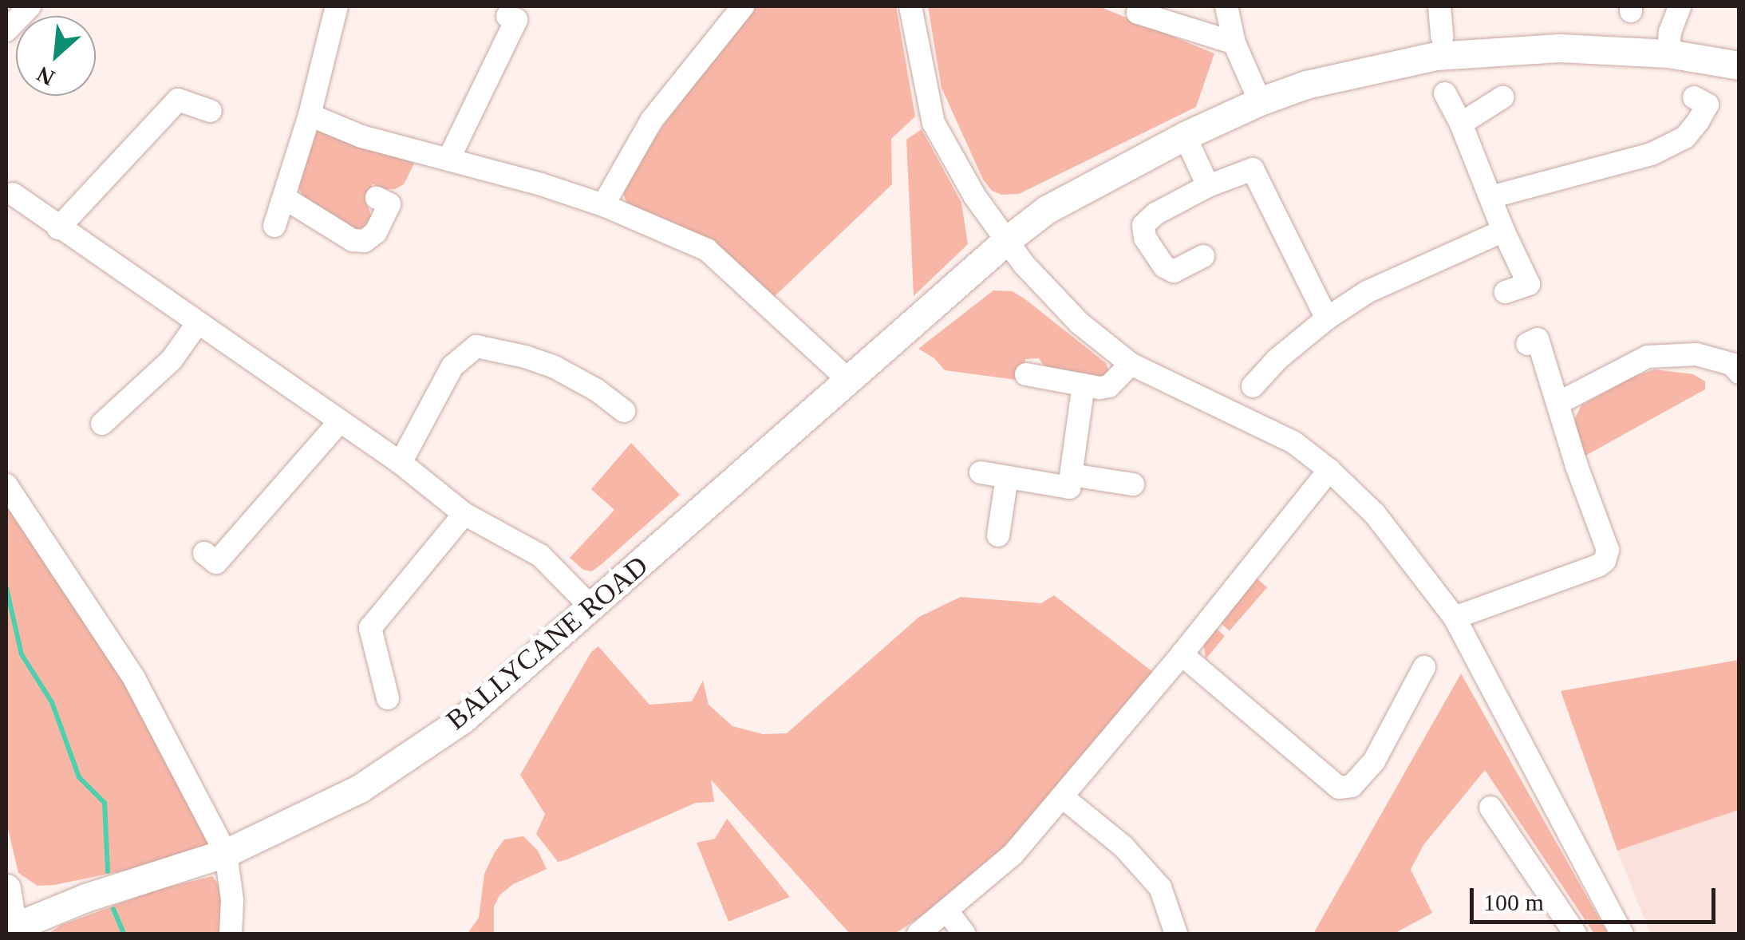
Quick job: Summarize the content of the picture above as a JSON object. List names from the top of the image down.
{
  "streets": {
    "main road": ["BALLYCANE ROAD"]
  },
  "scale_bar": "100 m",
  "north": "bottom left"
}
